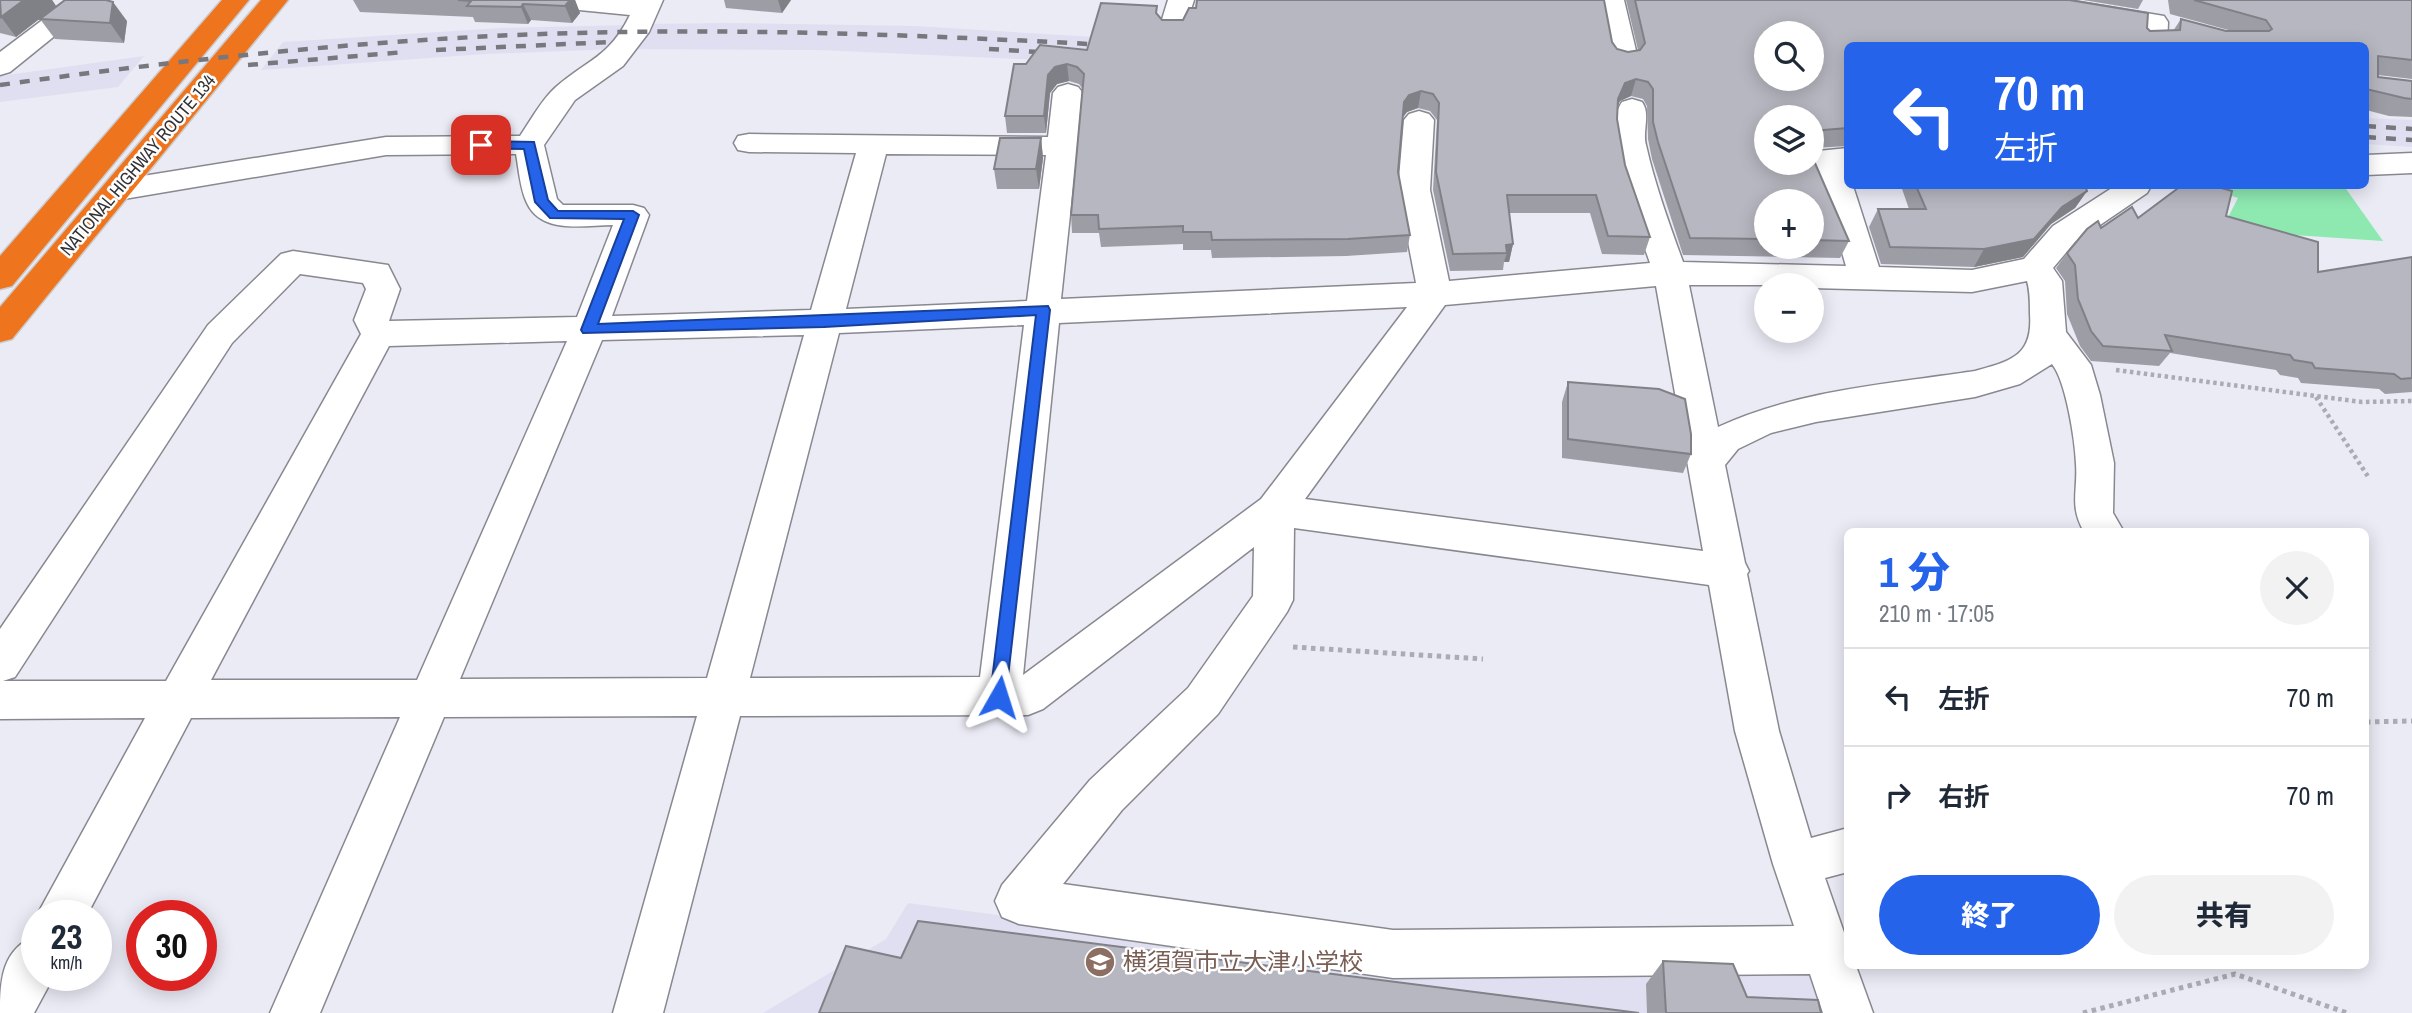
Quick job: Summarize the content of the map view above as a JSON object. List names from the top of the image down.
{
  "streets": {
    "highway": ["NATIONAL HIGHWAY ROUTE 134"]
  },
  "places": {
    "school or university": ["横須賀市立大津小学校"]
  },
  "page": {
    "map_buttons": ["+", "−"],
    "turn": ["70 m", "左折"],
    "heading": ["1 分", "210 m · 17:05"],
    "list": [
      {
        "name": "左折",
        "value": "70 m"
      },
      {
        "name": "右折",
        "value": "70 m"
      }
    ],
    "buttons": ["終了", "共有"],
    "speed": "23 km/h",
    "limit": "30"
  }
}
